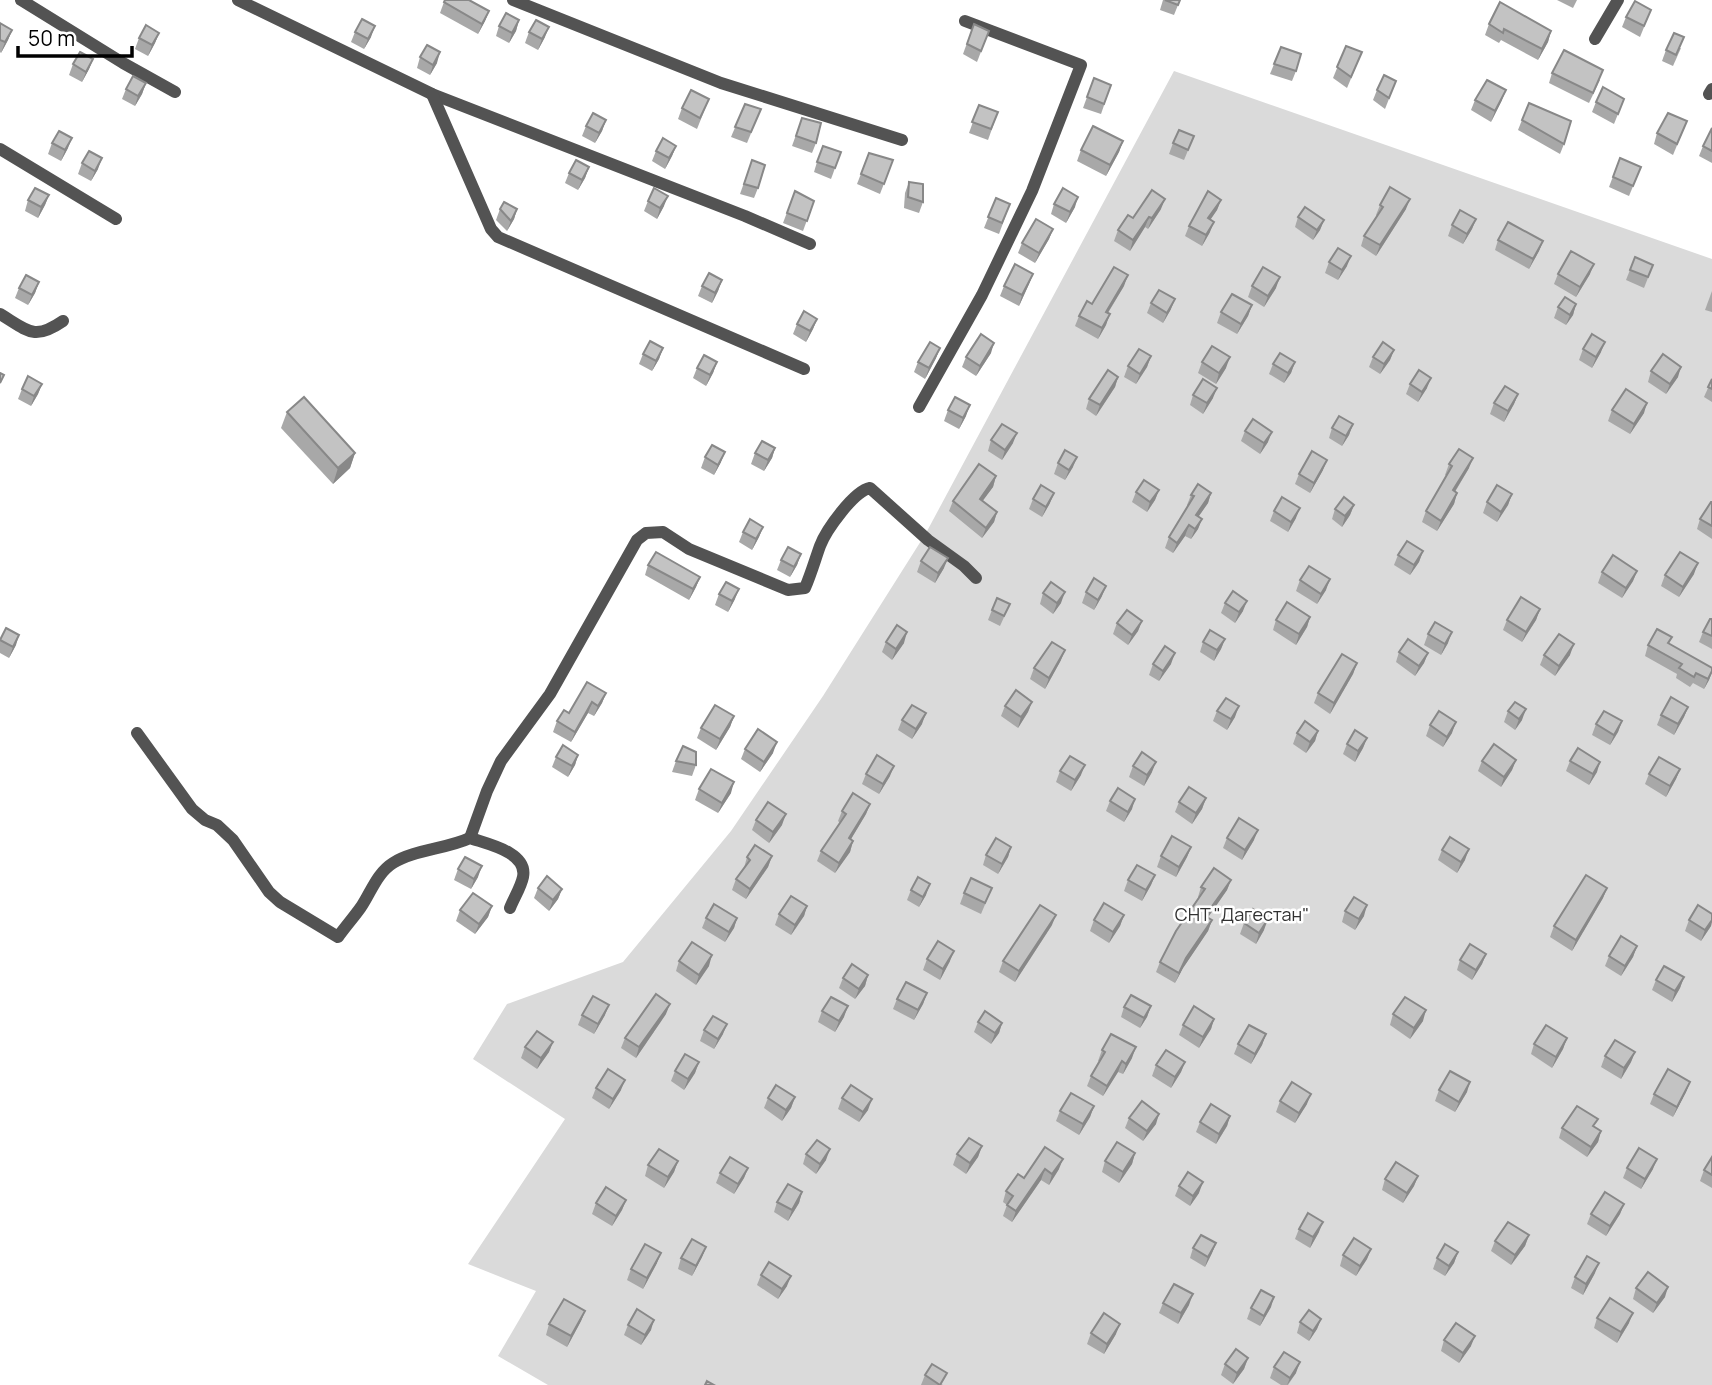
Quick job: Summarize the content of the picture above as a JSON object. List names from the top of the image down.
{
  "parks": ["СНТ \"Дагестан\""],
  "scale_bar": "50 m"
}
